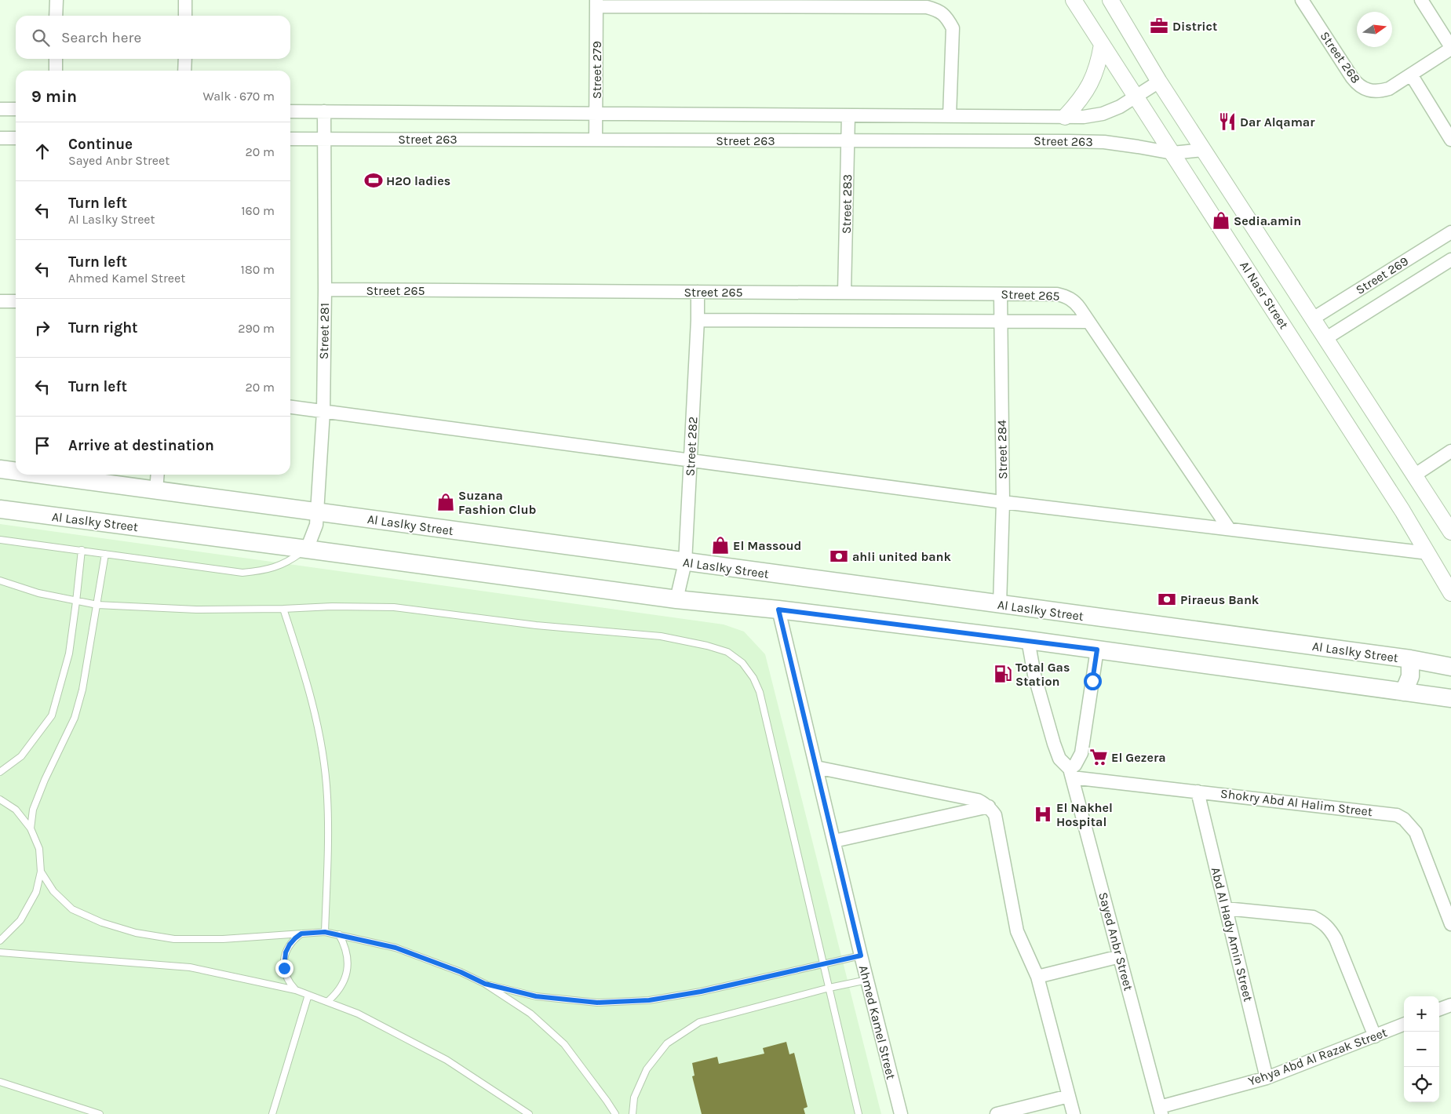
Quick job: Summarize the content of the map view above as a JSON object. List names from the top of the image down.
{
  "streets": {
    "main road": ["Al Laslky Street"],
    "street": [
      "Street 268",
      "Street 279",
      "Street 263",
      "Street 283",
      "Street 269",
      "Street 265",
      "Al Nasr Street",
      "Street 281",
      "Street 282",
      "Street 284",
      "Shokry Abd Al Halim Street",
      "Abd Al Hady Amin Street",
      "Sayed Anbr Street",
      "Ahmed Kamel Street",
      "Yehya Abd Al Razak Street"
    ]
  },
  "crossings": [
    ["Street 279", "Street 263"],
    ["Street 263", "Street 283"],
    ["Street 263", "Al Nasr Street"],
    ["Street 263", "Street 281"],
    ["Street 283", "Street 265"],
    ["Street 265", "Street 281"],
    ["Street 265", "Street 282"],
    ["Street 265", "Street 284"],
    ["Street 281", "Al Laslky Street"],
    ["Street 282", "Al Laslky Street"],
    ["Street 284", "Al Laslky Street"],
    ["Al Laslky Street", "Sayed Anbr Street"],
    ["Al Laslky Street", "Ahmed Kamel Street"],
    ["Shokry Abd Al Halim Street", "Abd Al Hady Amin Street"],
    ["Shokry Abd Al Halim Street", "Sayed Anbr Street"],
    ["Abd Al Hady Amin Street", "Yehya Abd Al Razak Street"],
    ["Sayed Anbr Street", "Yehya Abd Al Razak Street"]
  ],
  "places": {
    "office": ["District"],
    "restaurant": ["Dar Alqamar"],
    "sports": ["H2O ladies"],
    "shop": ["Sedia.amin", "Suzana Fashion Club", "El Massoud"],
    "bank": ["ahli united bank", "Piraeus Bank"],
    "fuel station": ["Total Gas Station"],
    "supermarket": ["El Gezera"],
    "hospital": ["El Nakhel Hospital"]
  },
  "north": "right",
  "page": {
    "search": "Search here",
    "heading": ["9 min", "Walk · 670 m"],
    "list": [
      ["Continue", "Sayed Anbr Street", "20 m"],
      ["Turn left", "Al Laslky Street", "160 m"],
      ["Turn left", "Ahmed Kamel Street", "180 m"],
      ["Turn right", "290 m"],
      ["Turn left", "20 m"],
      "Arrive at destination"
    ],
    "map_buttons": ["+", "−"]
  }
}
